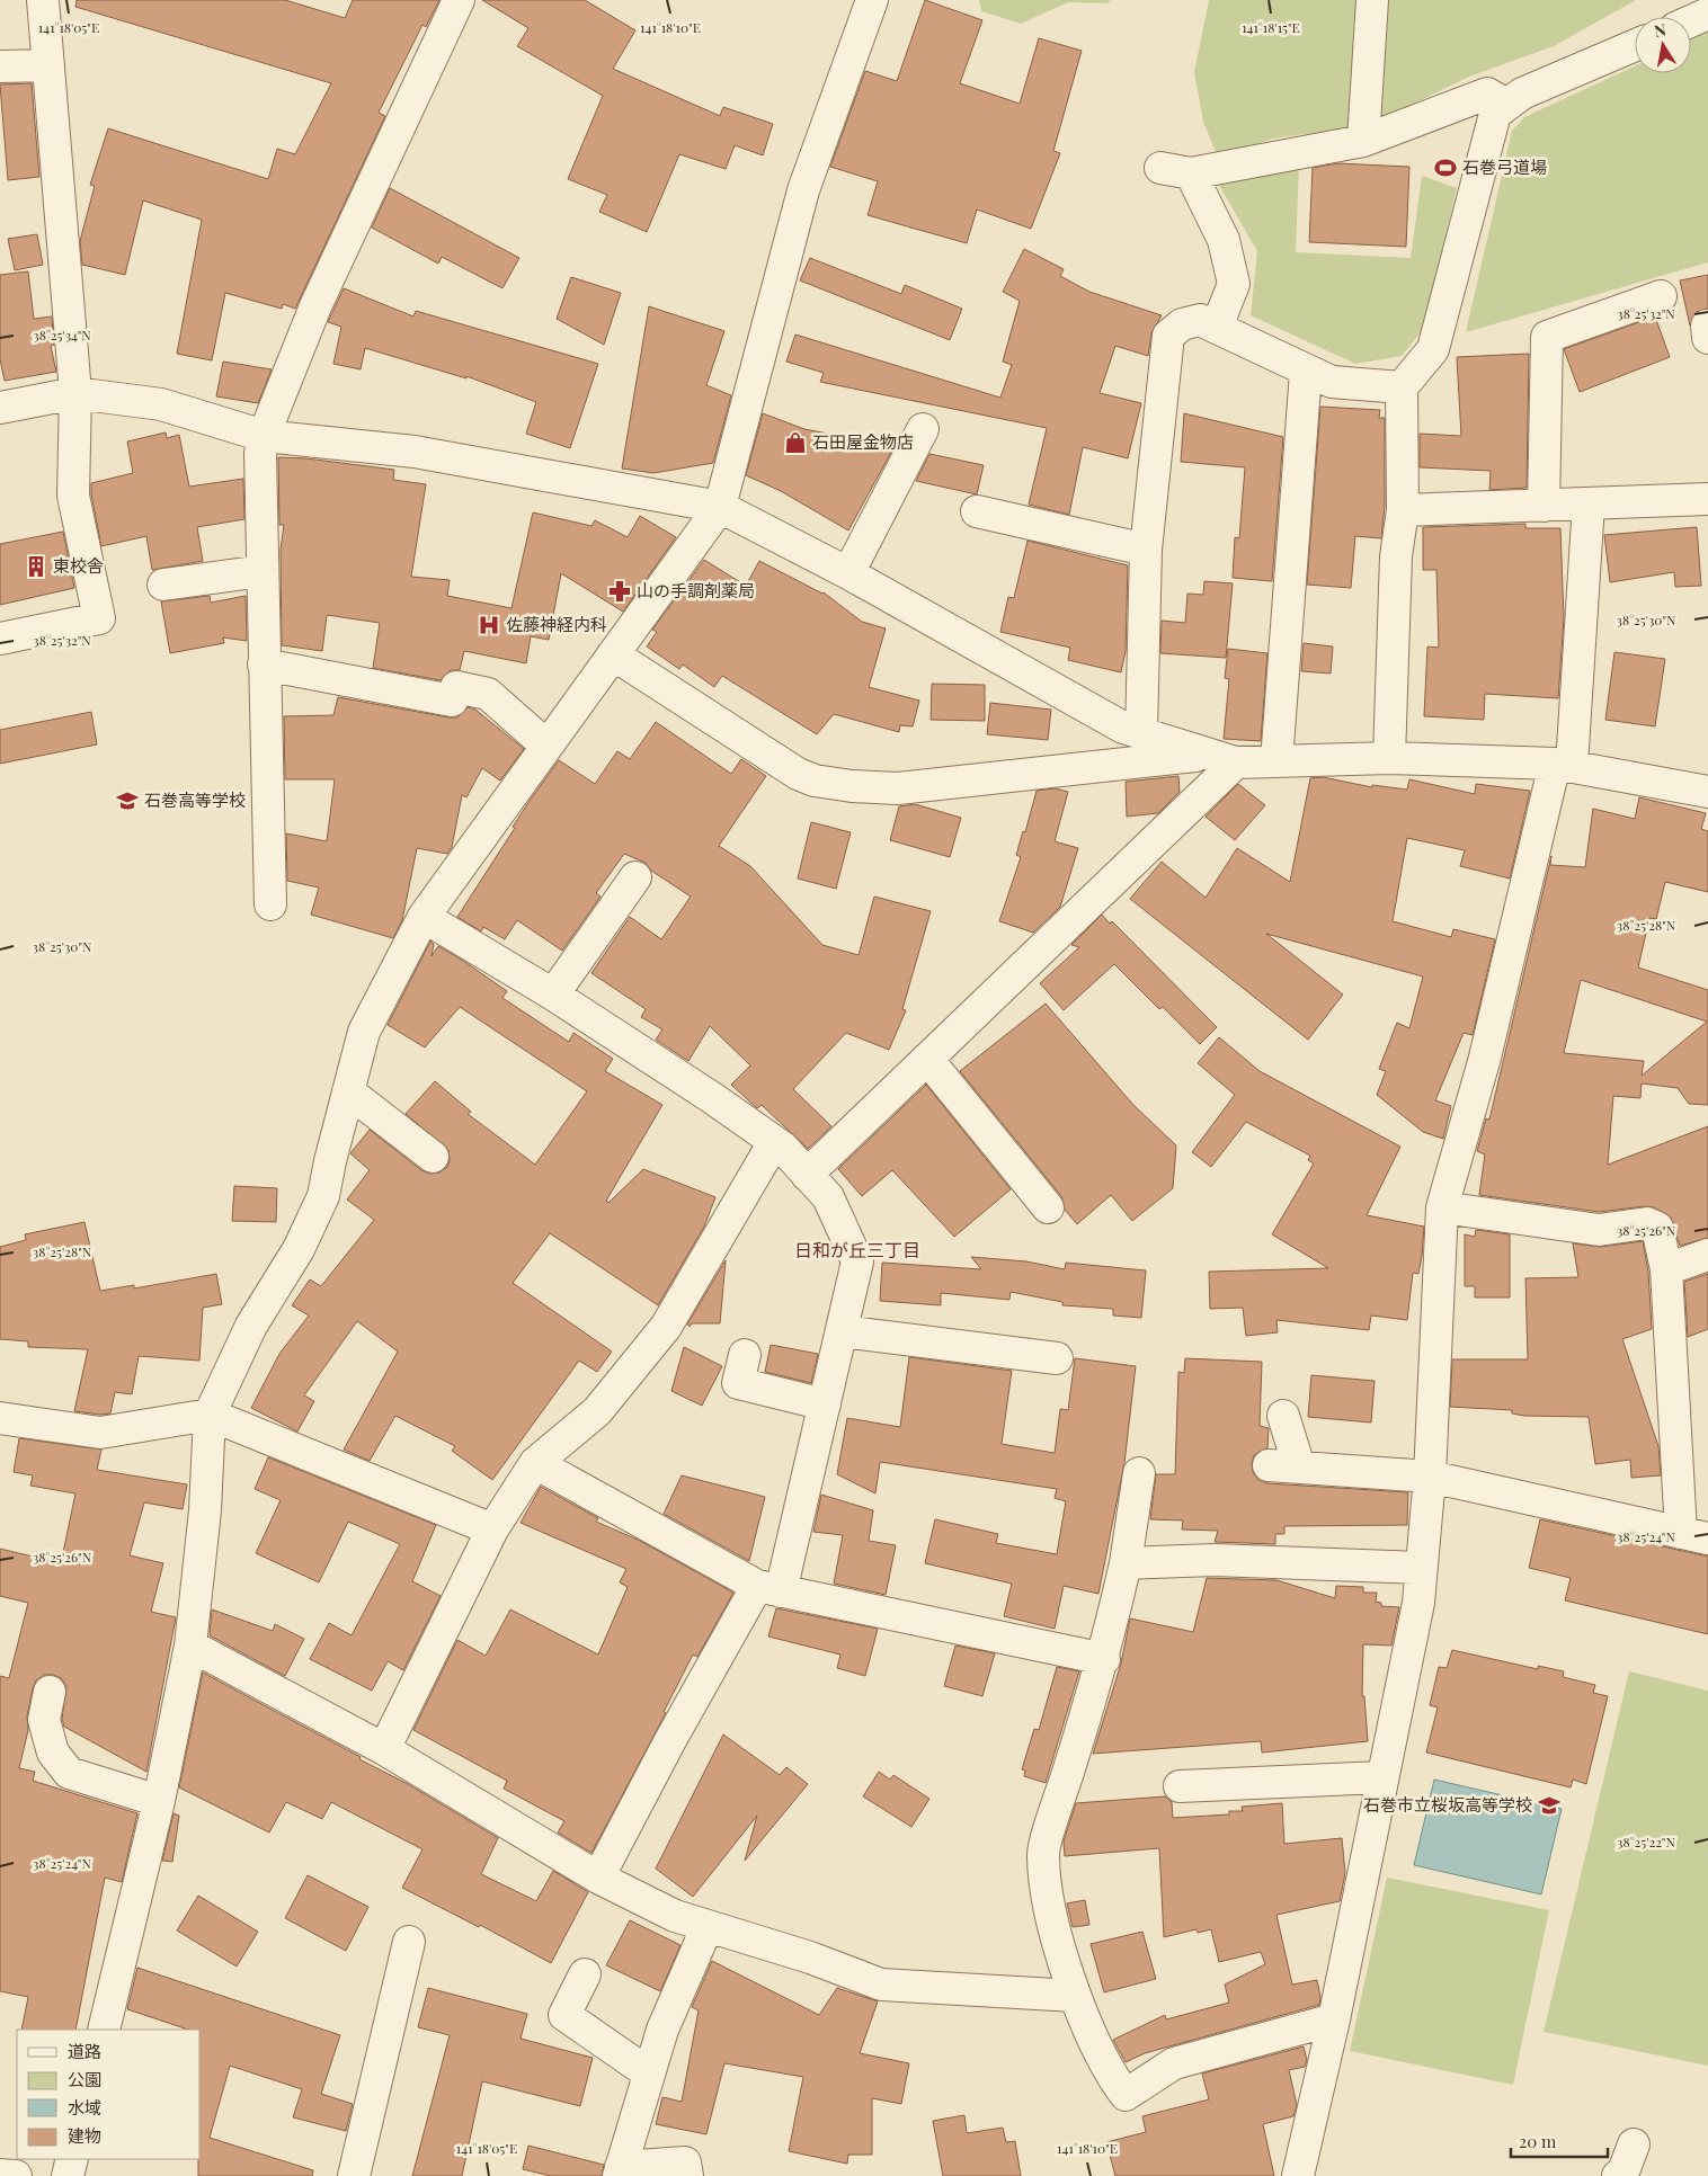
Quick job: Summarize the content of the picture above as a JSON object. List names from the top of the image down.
{
  "districts": ["日和が丘三丁目"],
  "places": {
    "sports": ["石巻弓道場"],
    "shop": ["石田屋金物店"],
    "building": ["東校舎"],
    "pharmacy": ["山の手調剤薬局"],
    "hospital": ["佐藤神経内科"],
    "school or university": ["石巻高等学校", "石巻市立桜坂高等学校"]
  },
  "legend": [
    "道路",
    "公園",
    "水域",
    "建物"
  ],
  "scale_bar": "20 m",
  "north": "top",
  "coordinates": [
    "141°18'05\"E",
    "141°18'10\"E",
    "141°18'15\"E",
    "38°25'32\"N",
    "38°25'34\"N",
    "38°25'30\"N",
    "38°25'28\"N",
    "38°25'26\"N",
    "38°25'24\"N",
    "38°25'22\"N"
  ]
}
